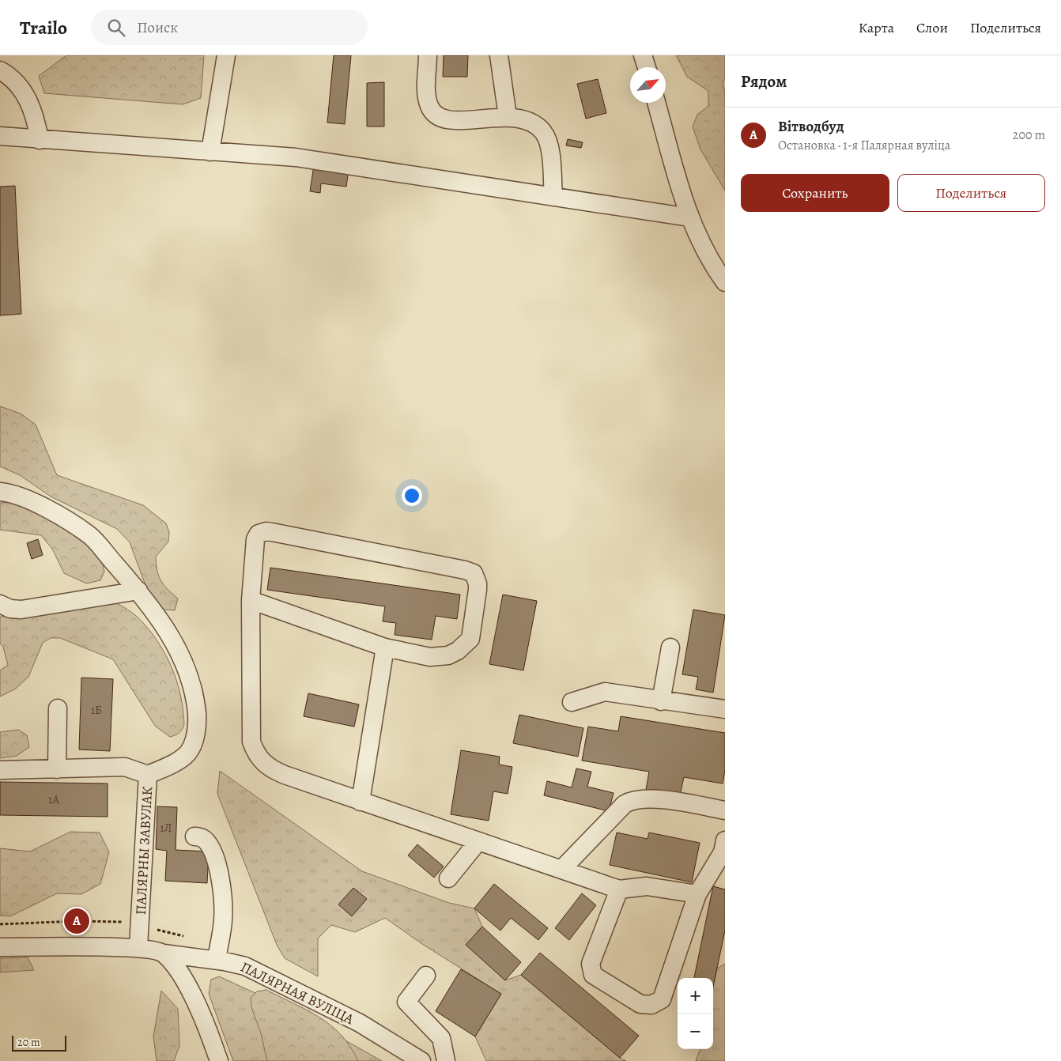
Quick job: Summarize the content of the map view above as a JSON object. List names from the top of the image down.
{
  "streets": {
    "street": ["ПАЛЯРНЫ ЗАВУЛАК", "ПАЛЯРНАЯ ВУЛІЦА"]
  },
  "crossings": [
    ["ПАЛЯРНЫ ЗАВУЛАК", "ПАЛЯРНАЯ ВУЛІЦА"]
  ],
  "house_numbers": ["1Б", "1А", "1Л"],
  "scale_bar": "20 m",
  "north": "top right",
  "page": {
    "header": "Trailo",
    "search": "Поиск",
    "nav": ["Карта", "Слои", "Поделиться"],
    "heading": "Рядом",
    "list": [
      {
        "mark": "A",
        "name": "Вітводбуд",
        "note": "Остановка · 1-я Палярная вуліца",
        "value": "200 m"
      }
    ],
    "buttons": ["Сохранить", "Поделиться"],
    "pins": "A",
    "map_buttons": ["+", "−"],
    "scale": "20 m"
  }
}
